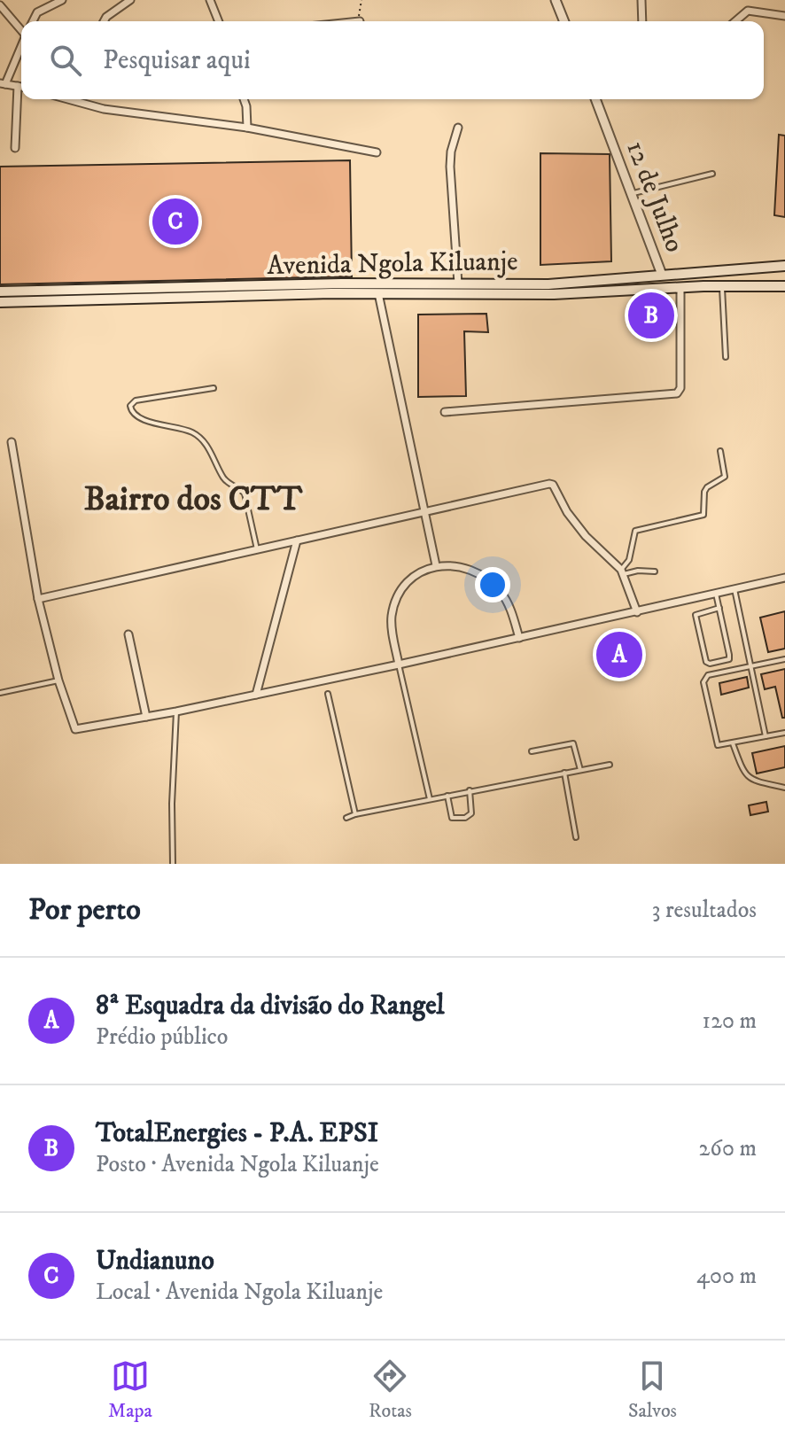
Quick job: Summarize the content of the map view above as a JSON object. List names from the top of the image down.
{
  "streets": {
    "main road": ["Avenida Ngola Kiluanje"],
    "street": ["12 de Julho"]
  },
  "crossings": [
    ["12 de Julho", "Avenida Ngola Kiluanje"]
  ],
  "districts": ["Bairro dos CTT"],
  "page": {
    "search": "Pesquisar aqui",
    "pins": ["C", "B", "A"],
    "heading": ["Por perto", "3 resultados"],
    "list": [
      {
        "mark": "A",
        "name": "8ª Esquadra da divisão do Rangel",
        "note": "Prédio público",
        "value": "120 m"
      },
      {
        "mark": "B",
        "name": "TotalEnergies - P.A. EPSI",
        "note": "Posto · Avenida Ngola Kiluanje",
        "value": "260 m"
      },
      {
        "mark": "C",
        "name": "Undianuno",
        "note": "Local · Avenida Ngola Kiluanje",
        "value": "400 m"
      }
    ],
    "nav": ["Mapa", "Rotas", "Salvos"]
  }
}
